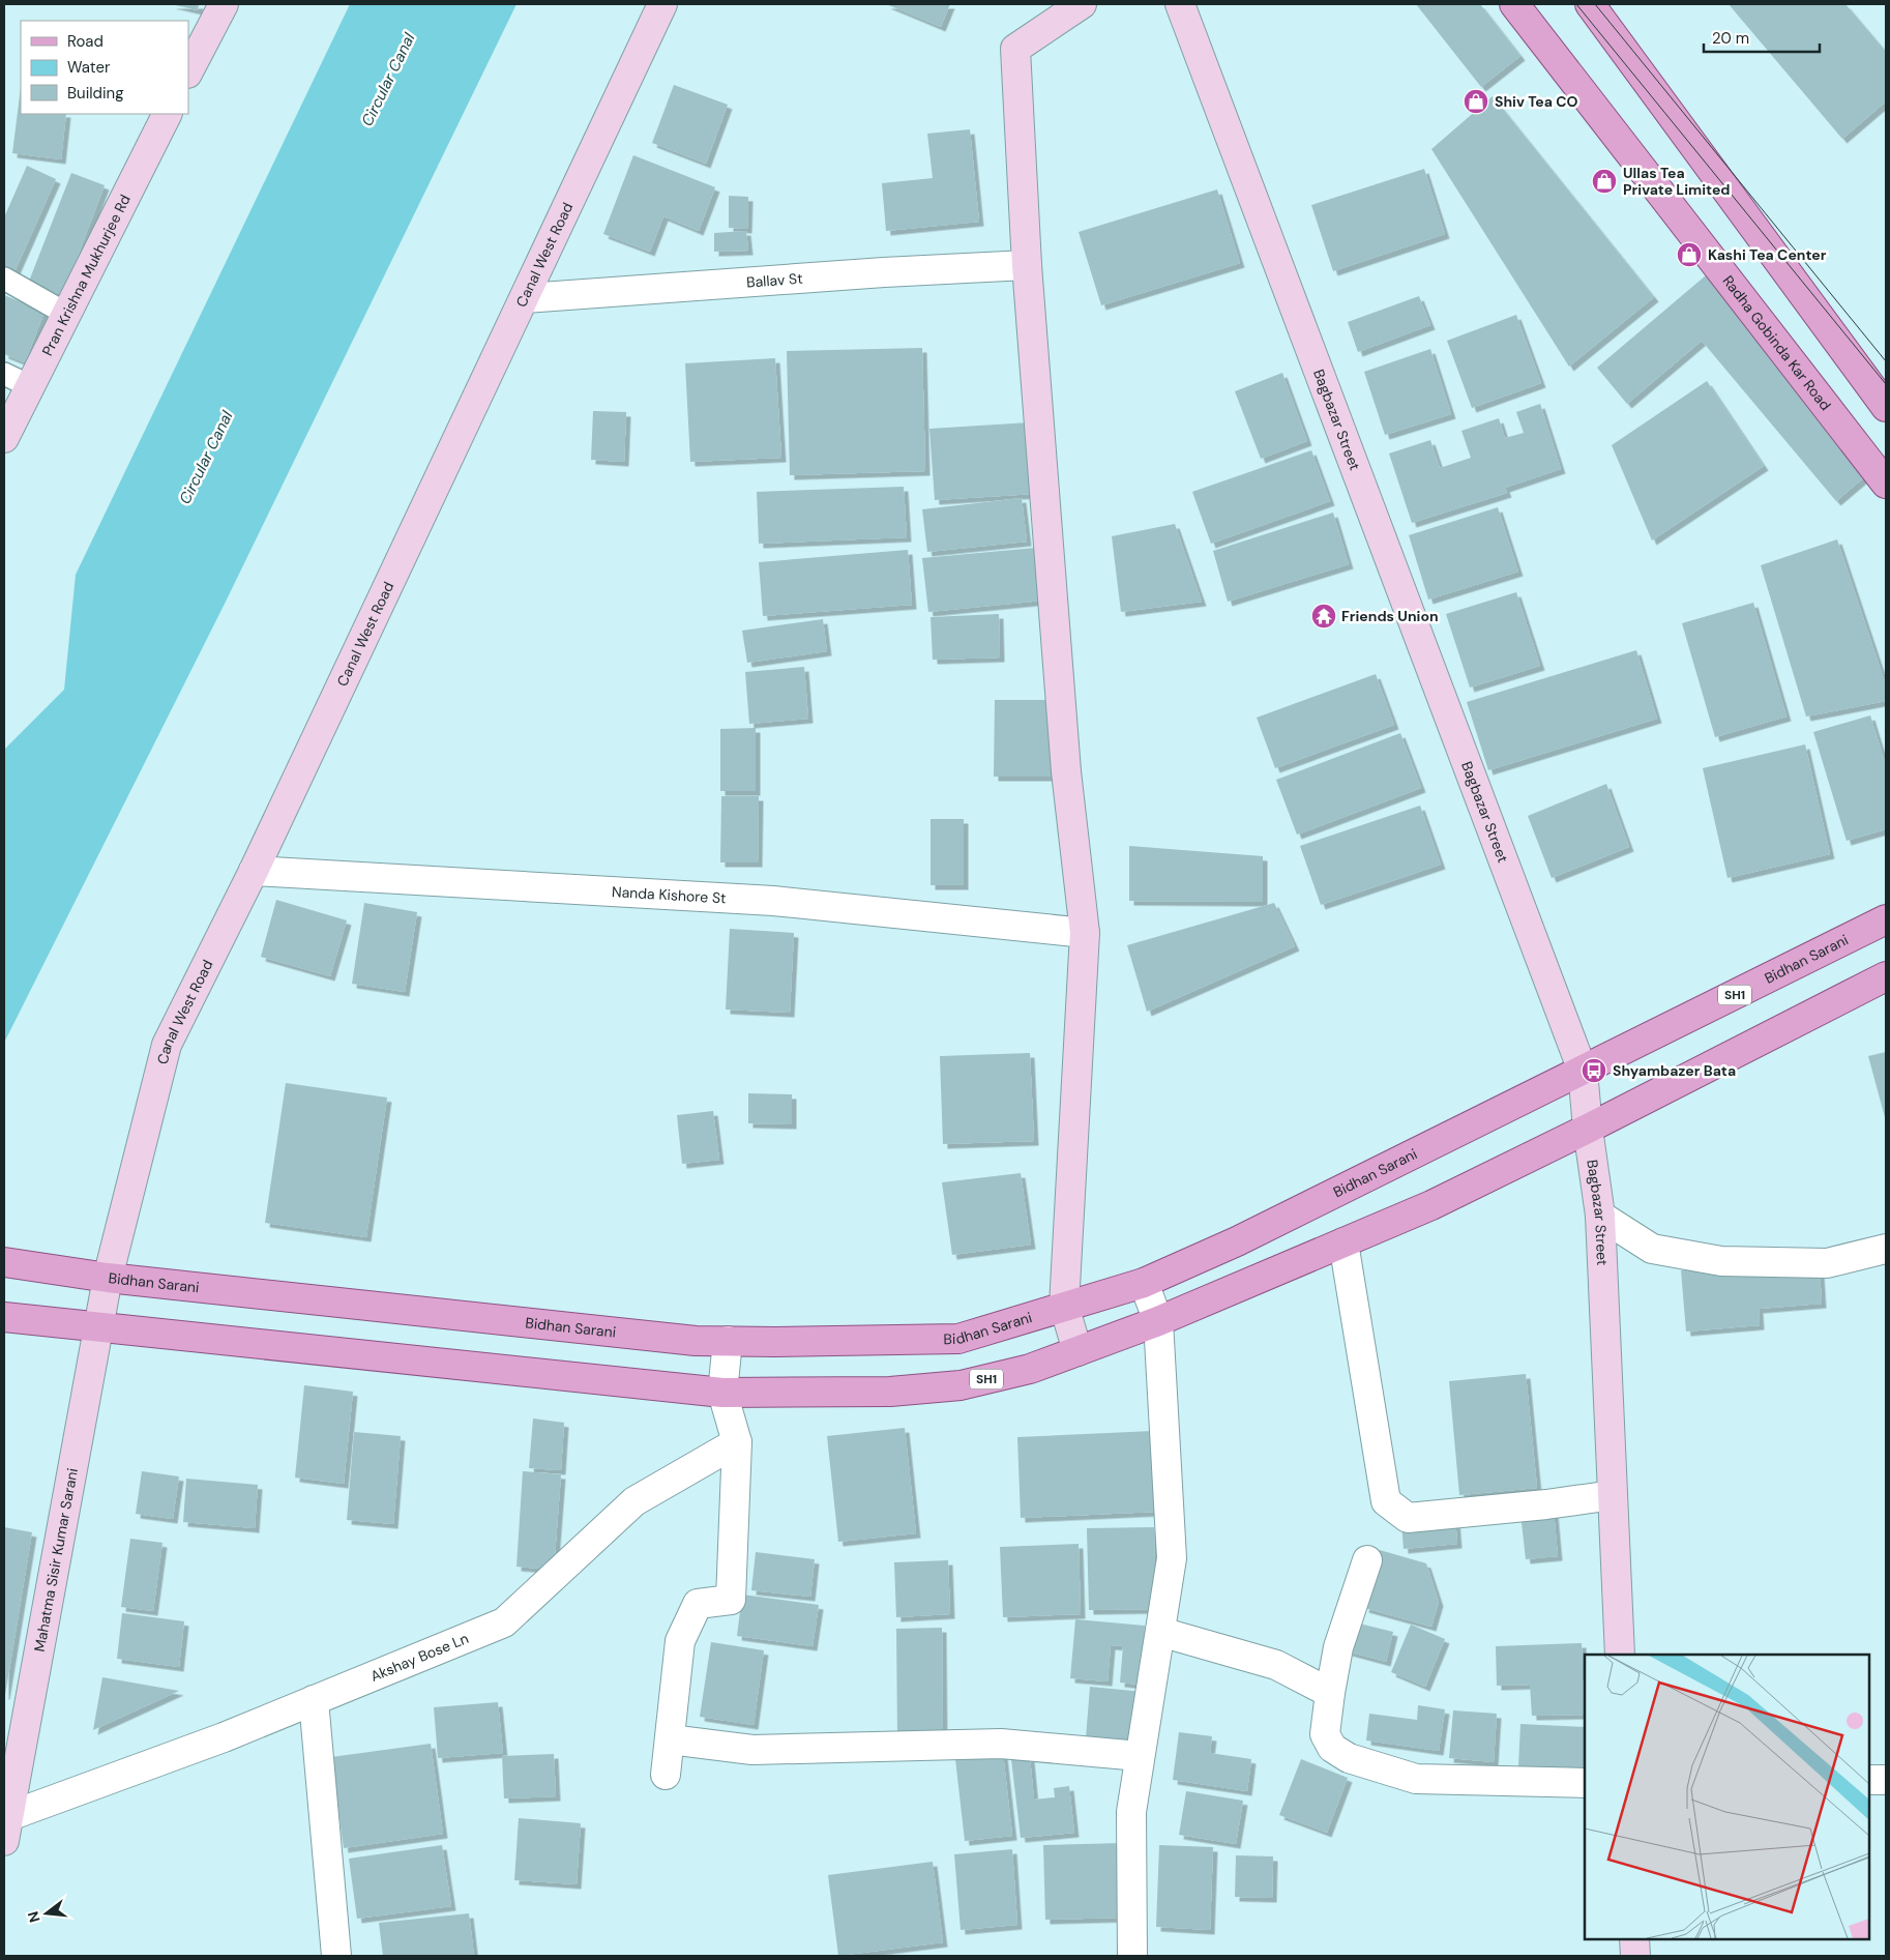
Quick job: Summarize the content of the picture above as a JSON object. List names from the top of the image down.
{
  "streets": {
    "main road": ["Radha Gobinda Kar Road", "Bidhan Sarani", "SH1"],
    "street": [
      "Canal West Road",
      "Pran Krishna Mukhurjee Rd",
      "Ballav St",
      "Bagbazar Street",
      "Nanda Kishore St",
      "Mahatma Sisir Kumar Sarani",
      "Akshay Bose Ln"
    ]
  },
  "crossings": [
    ["Canal West Road", "Ballav St"],
    ["Canal West Road", "Nanda Kishore St"],
    ["Canal West Road", "Bidhan Sarani"],
    ["Canal West Road", "Mahatma Sisir Kumar Sarani"],
    ["Bagbazar Street", "Bidhan Sarani"],
    ["Bagbazar Street", "SH1"],
    ["Bidhan Sarani", "Mahatma Sisir Kumar Sarani"],
    ["SH1", "Mahatma Sisir Kumar Sarani"],
    ["Mahatma Sisir Kumar Sarani", "Akshay Bose Ln"]
  ],
  "water": ["Circular Canal"],
  "places": {
    "shop": ["Shiv Tea CO", "Ullas Tea Private Limited", "Kashi Tea Center"],
    "temple": ["Friends Union"],
    "bus stop": ["Shyambazer Bata"]
  },
  "legend": ["Road", "Water", "Building"],
  "scale_bar": "20 m",
  "north": "left"
}
